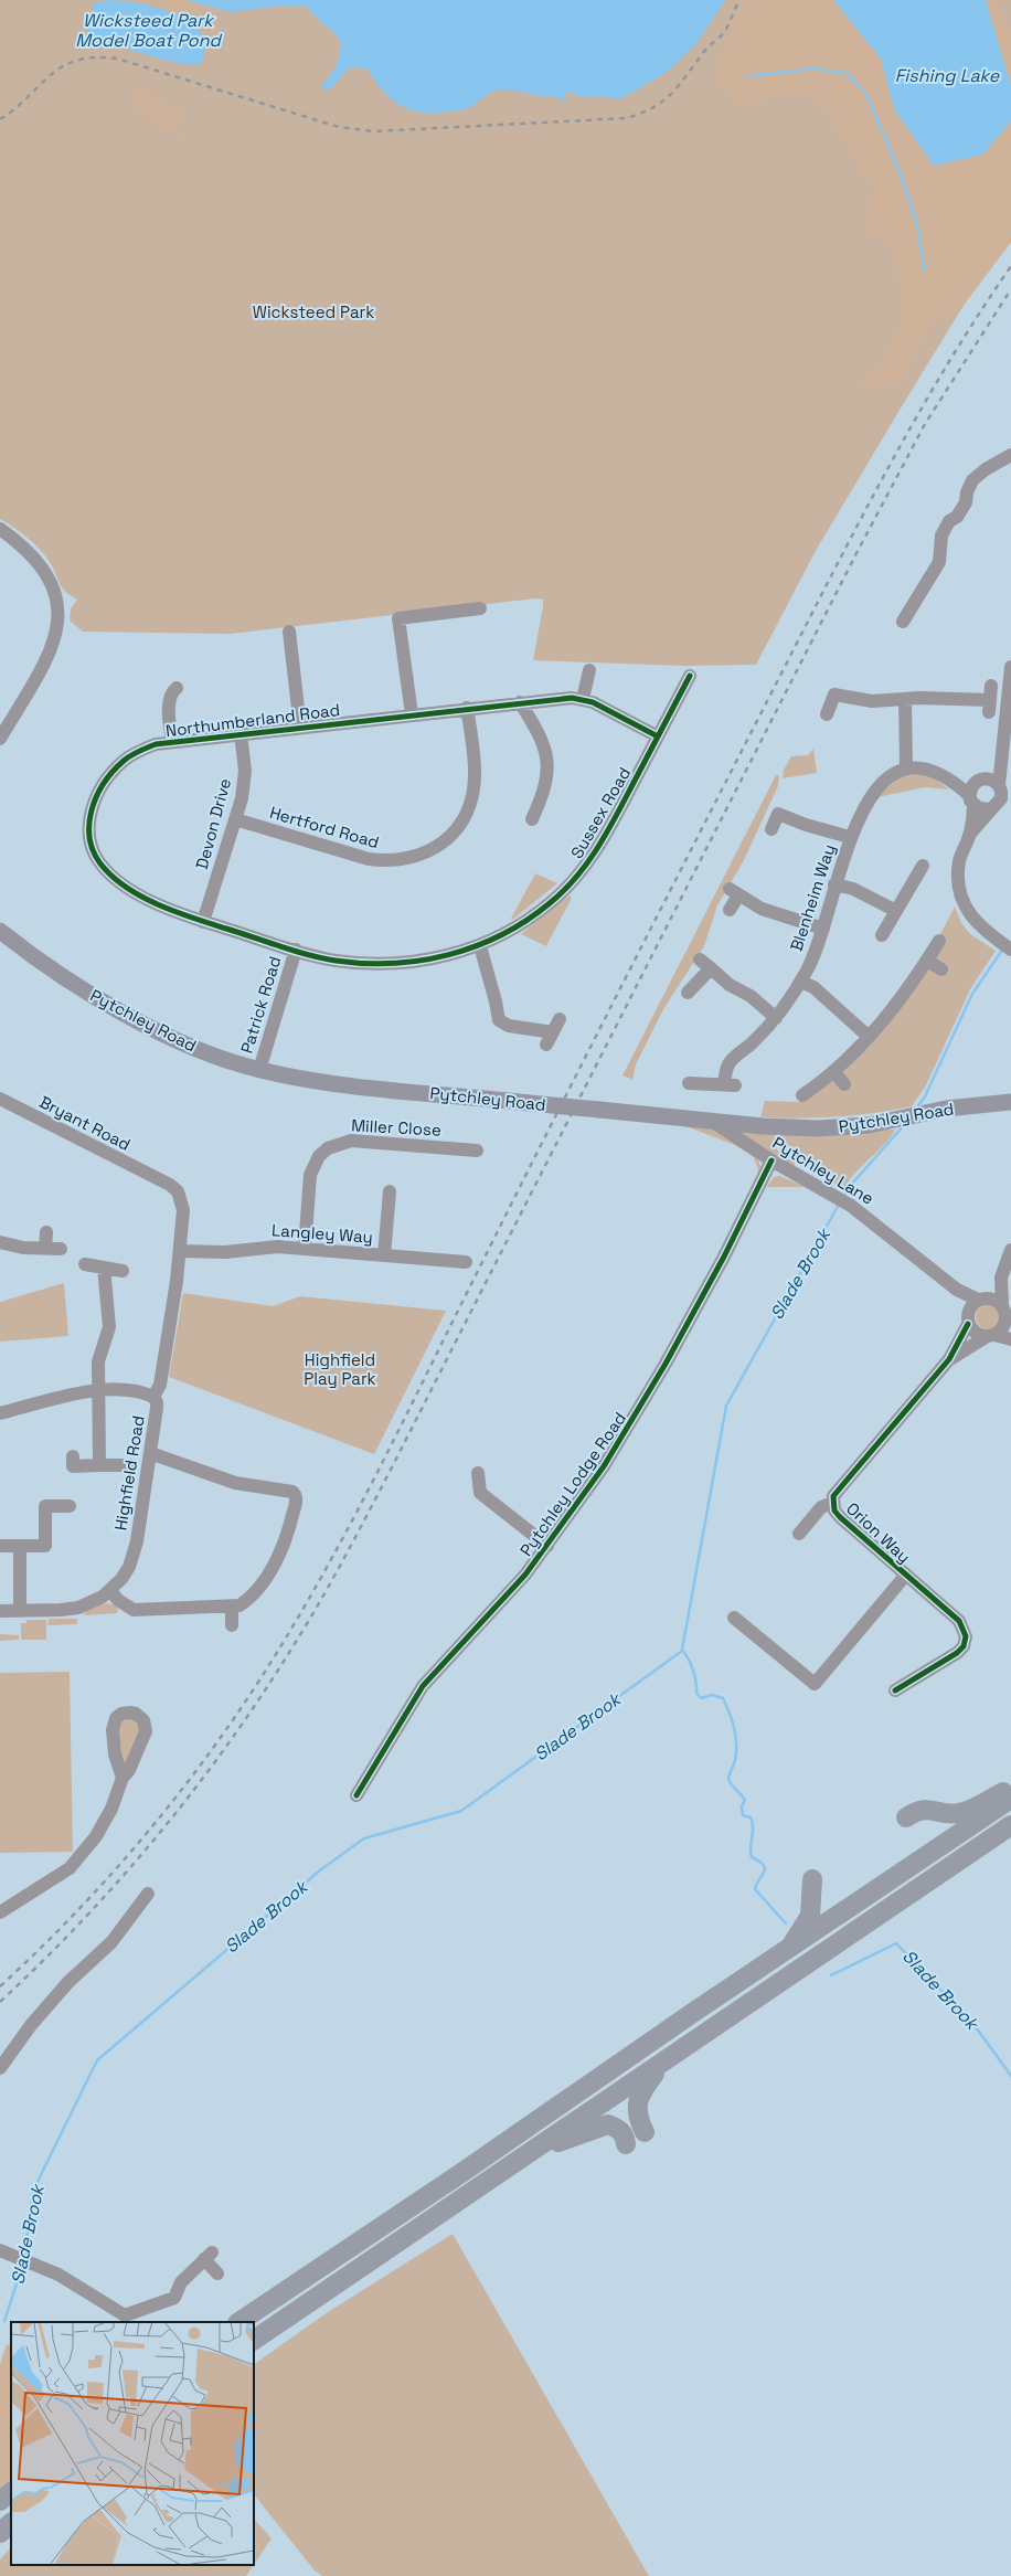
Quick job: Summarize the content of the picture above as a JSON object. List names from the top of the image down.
{
  "streets": {
    "main road": ["Pytchley Road"],
    "street": [
      "Northumberland Road",
      "Sussex Road",
      "Devon Drive",
      "Hertford Road",
      "Blenheim Way",
      "Patrick Road",
      "Bryant Road",
      "Miller Close",
      "Pytchley Lane",
      "Langley Way",
      "Highfield Road",
      "Pytchley Lodge Road",
      "Orion Way"
    ]
  },
  "crossings": [
    ["Northumberland Road", "Sussex Road"],
    ["Northumberland Road", "Devon Drive"],
    ["Northumberland Road", "Hertford Road"],
    ["Northumberland Road", "Patrick Road"],
    ["Sussex Road", "Patrick Road"],
    ["Devon Drive", "Hertford Road"],
    ["Patrick Road", "Pytchley Road"],
    ["Pytchley Road", "Pytchley Lane"],
    ["Bryant Road", "Highfield Road"],
    ["Miller Close", "Langley Way"],
    ["Pytchley Lane", "Pytchley Lodge Road"],
    ["Pytchley Lane", "Orion Way"],
    ["Langley Way", "Highfield Road"]
  ],
  "water": ["Wicksteed Park Model Boat Pond", "Fishing Lake", "Slade Brook"],
  "parks": ["Wicksteed Park", "Highfield Play Park"]
}
